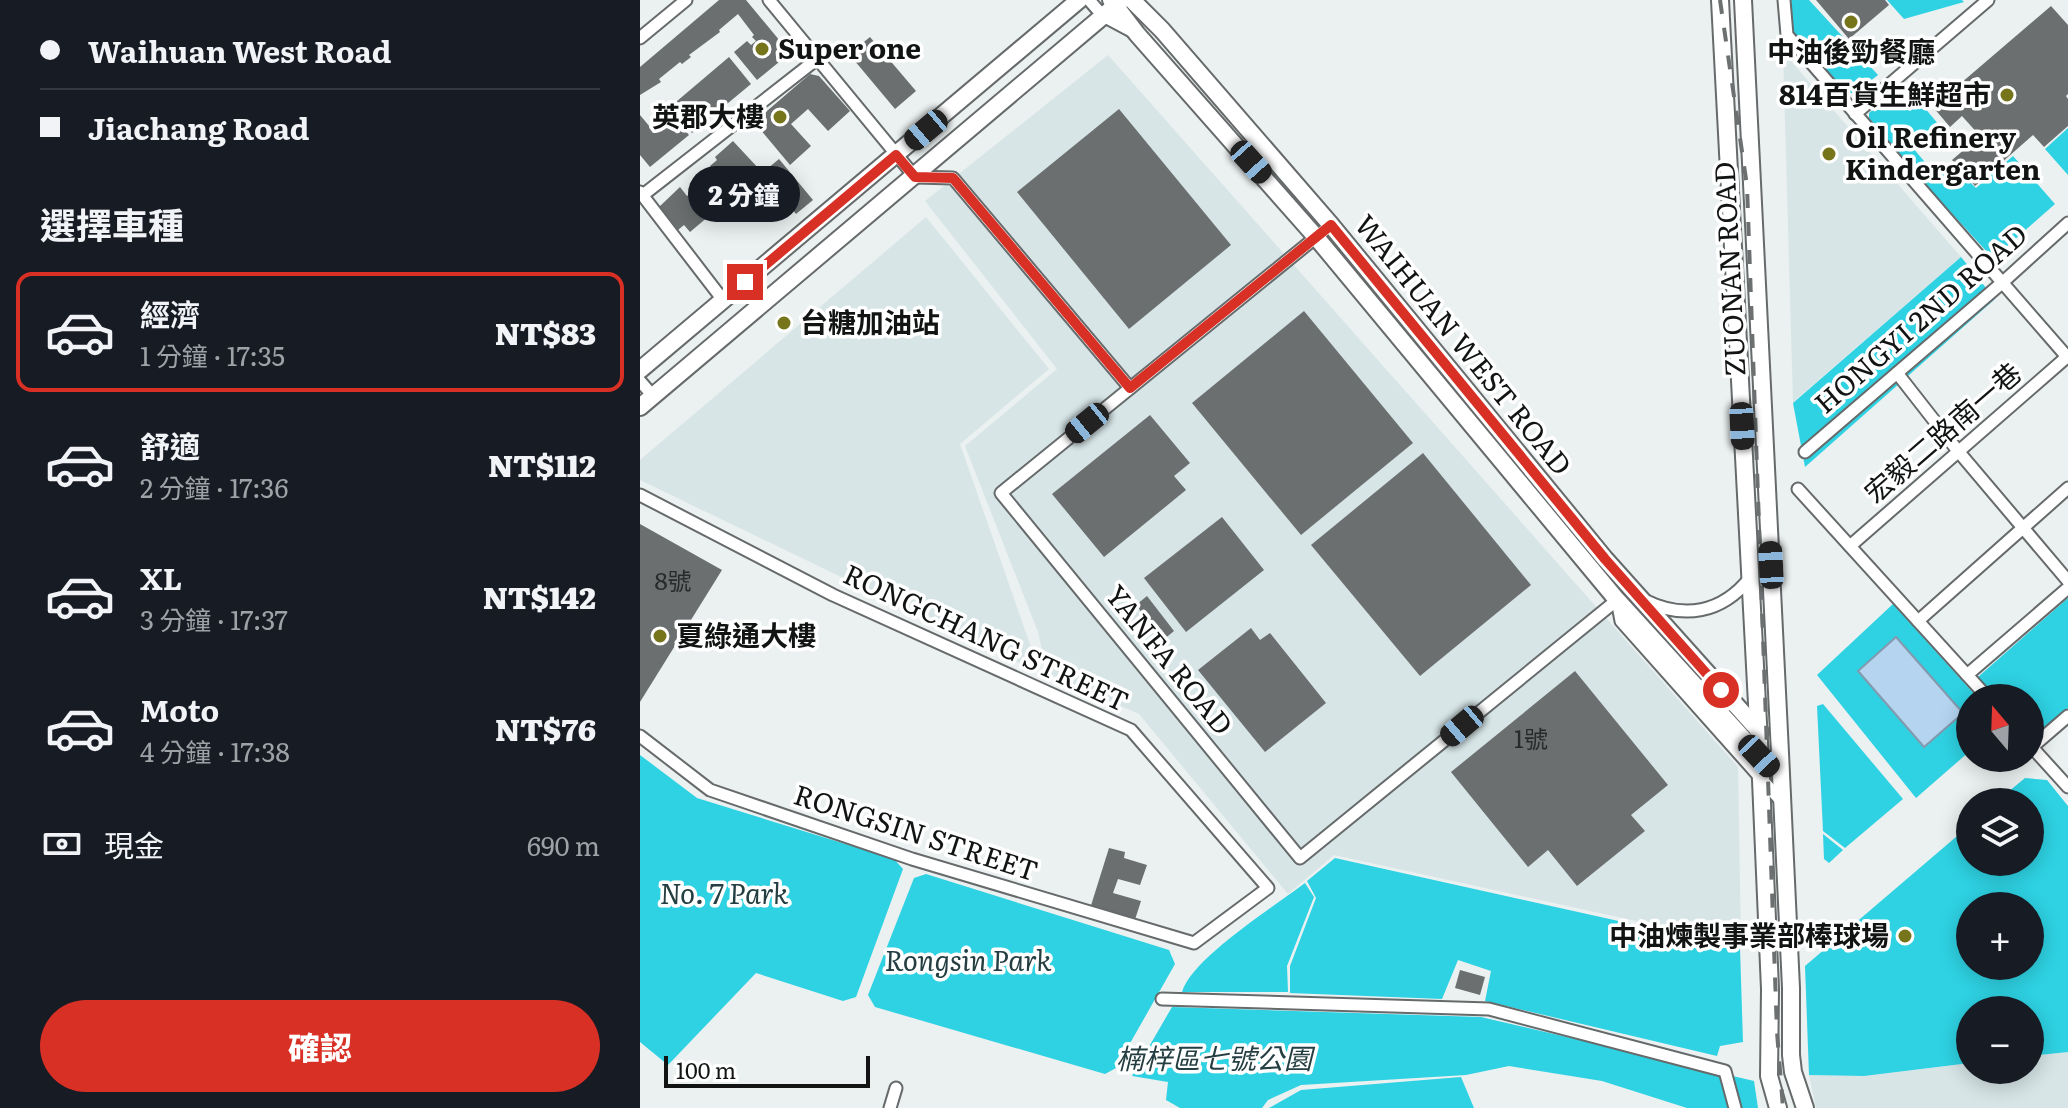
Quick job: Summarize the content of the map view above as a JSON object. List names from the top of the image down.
{
  "streets": {
    "street": [
      "ZUONAN ROAD",
      "HONGYI 2ND ROAD",
      "WAIHUAN WEST ROAD",
      "宏毅二路南一巷",
      "RONGCHANG STREET",
      "YANFA ROAD",
      "RONGSIN STREET"
    ]
  },
  "crossings": [
    ["ZUONAN ROAD", "WAIHUAN WEST ROAD"],
    ["WAIHUAN WEST ROAD", "YANFA ROAD"],
    ["RONGCHANG STREET", "RONGSIN STREET"]
  ],
  "parks": ["No. 7 Park", "Rongsin Park", "楠梓區七號公園"],
  "places": [
    "中油後勁餐廳",
    "Super one",
    "814百貨生鮮超市",
    "英郡大樓",
    "Oil Refinery Kindergarten",
    "台糖加油站",
    "夏綠通大樓",
    "中油煉製事業部棒球場"
  ],
  "house_numbers": ["8號", "1號"],
  "scale_bar": "100 m",
  "north": "top",
  "page": {
    "banner": ["Waihuan West Road", "Jiachang Road"],
    "bubble": "2 分鐘",
    "heading": "選擇車種",
    "list": [
      {
        "name": "經濟",
        "note": "1 分鐘 · 17:35",
        "value": "NT$83"
      },
      {
        "name": "舒適",
        "note": "2 分鐘 · 17:36",
        "value": "NT$112"
      },
      {
        "name": "XL",
        "note": "3 分鐘 · 17:37",
        "value": "NT$142"
      },
      {
        "name": "Moto",
        "note": "4 分鐘 · 17:38",
        "value": "NT$76"
      }
    ],
    "map_buttons": ["+", "−"],
    "pay": ["現金", "690 m"],
    "buttons": "確認",
    "scale": "100 m"
  }
}
